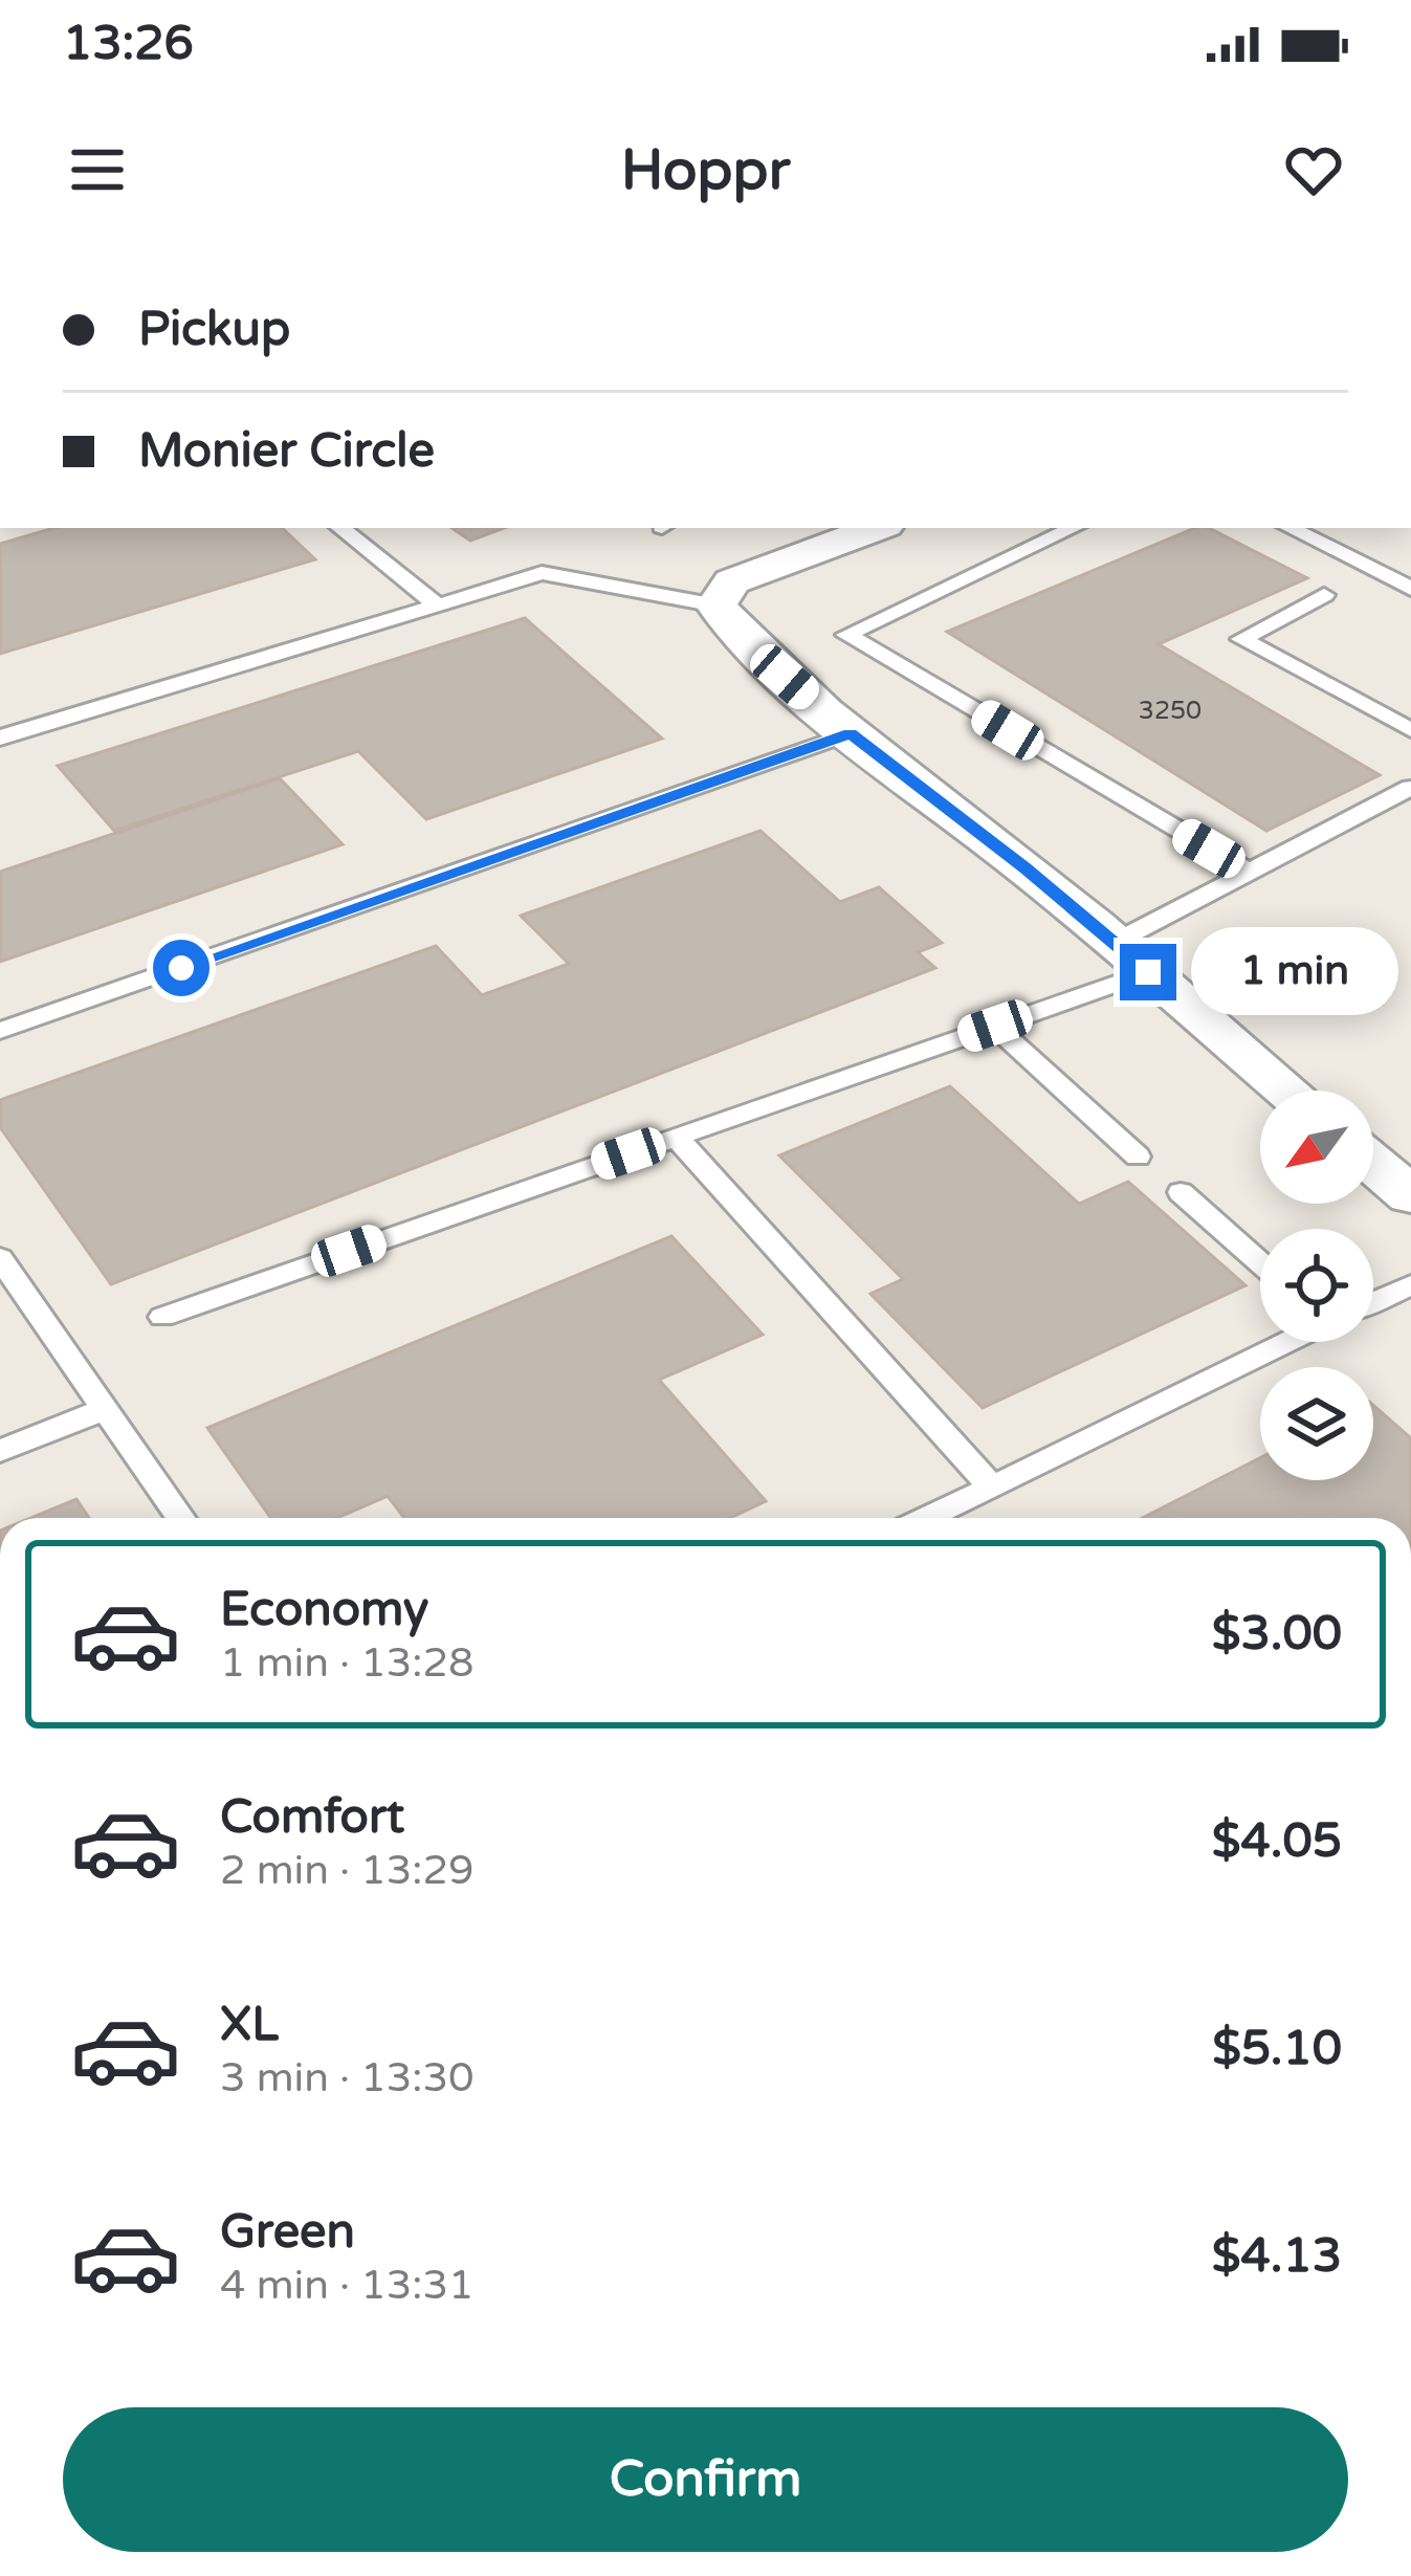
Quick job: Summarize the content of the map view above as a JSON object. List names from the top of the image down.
{
  "house_numbers": ["3250"],
  "north": "bottom left",
  "page": {
    "status": "13:26",
    "header": "Hoppr",
    "banner": ["Pickup", "Monier Circle"],
    "bubble": "1 min",
    "list": [
      {
        "name": "Economy",
        "note": "1 min · 13:28",
        "value": "$3.00"
      },
      {
        "name": "Comfort",
        "note": "2 min · 13:29",
        "value": "$4.05"
      },
      {
        "name": "XL",
        "note": "3 min · 13:30",
        "value": "$5.10"
      },
      {
        "name": "Green",
        "note": "4 min · 13:31",
        "value": "$4.13"
      }
    ],
    "buttons": "Confirm"
  }
}
